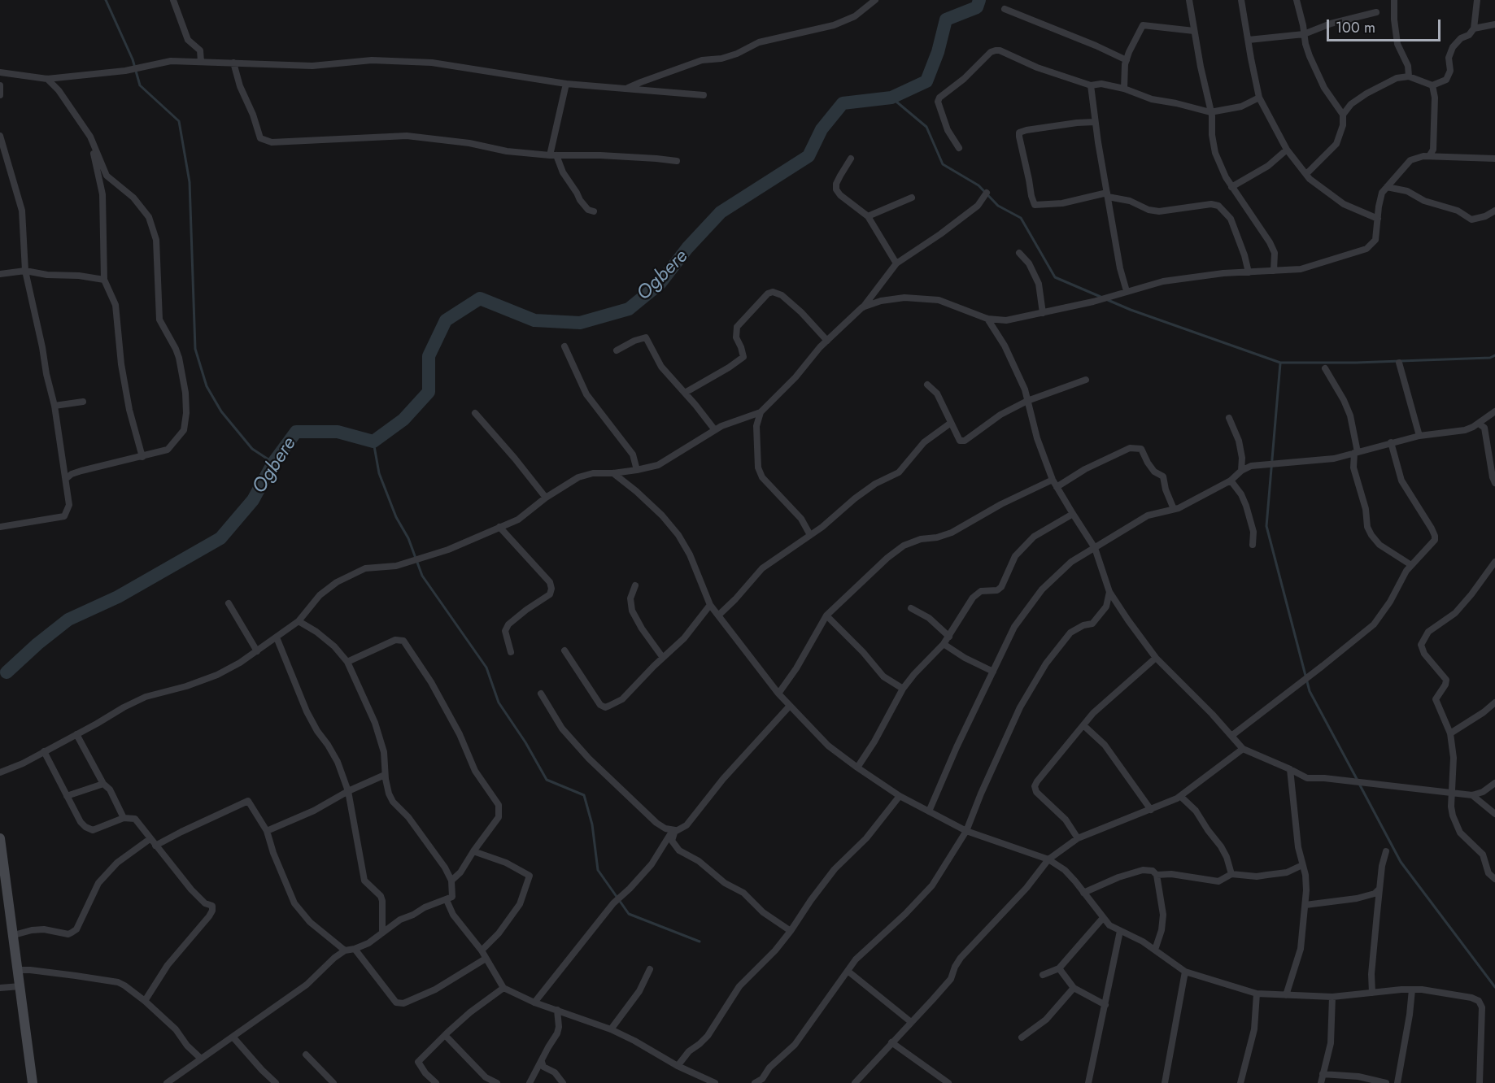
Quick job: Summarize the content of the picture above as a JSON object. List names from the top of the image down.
{
  "water": ["Ogbere"],
  "scale_bar": "100 m"
}
